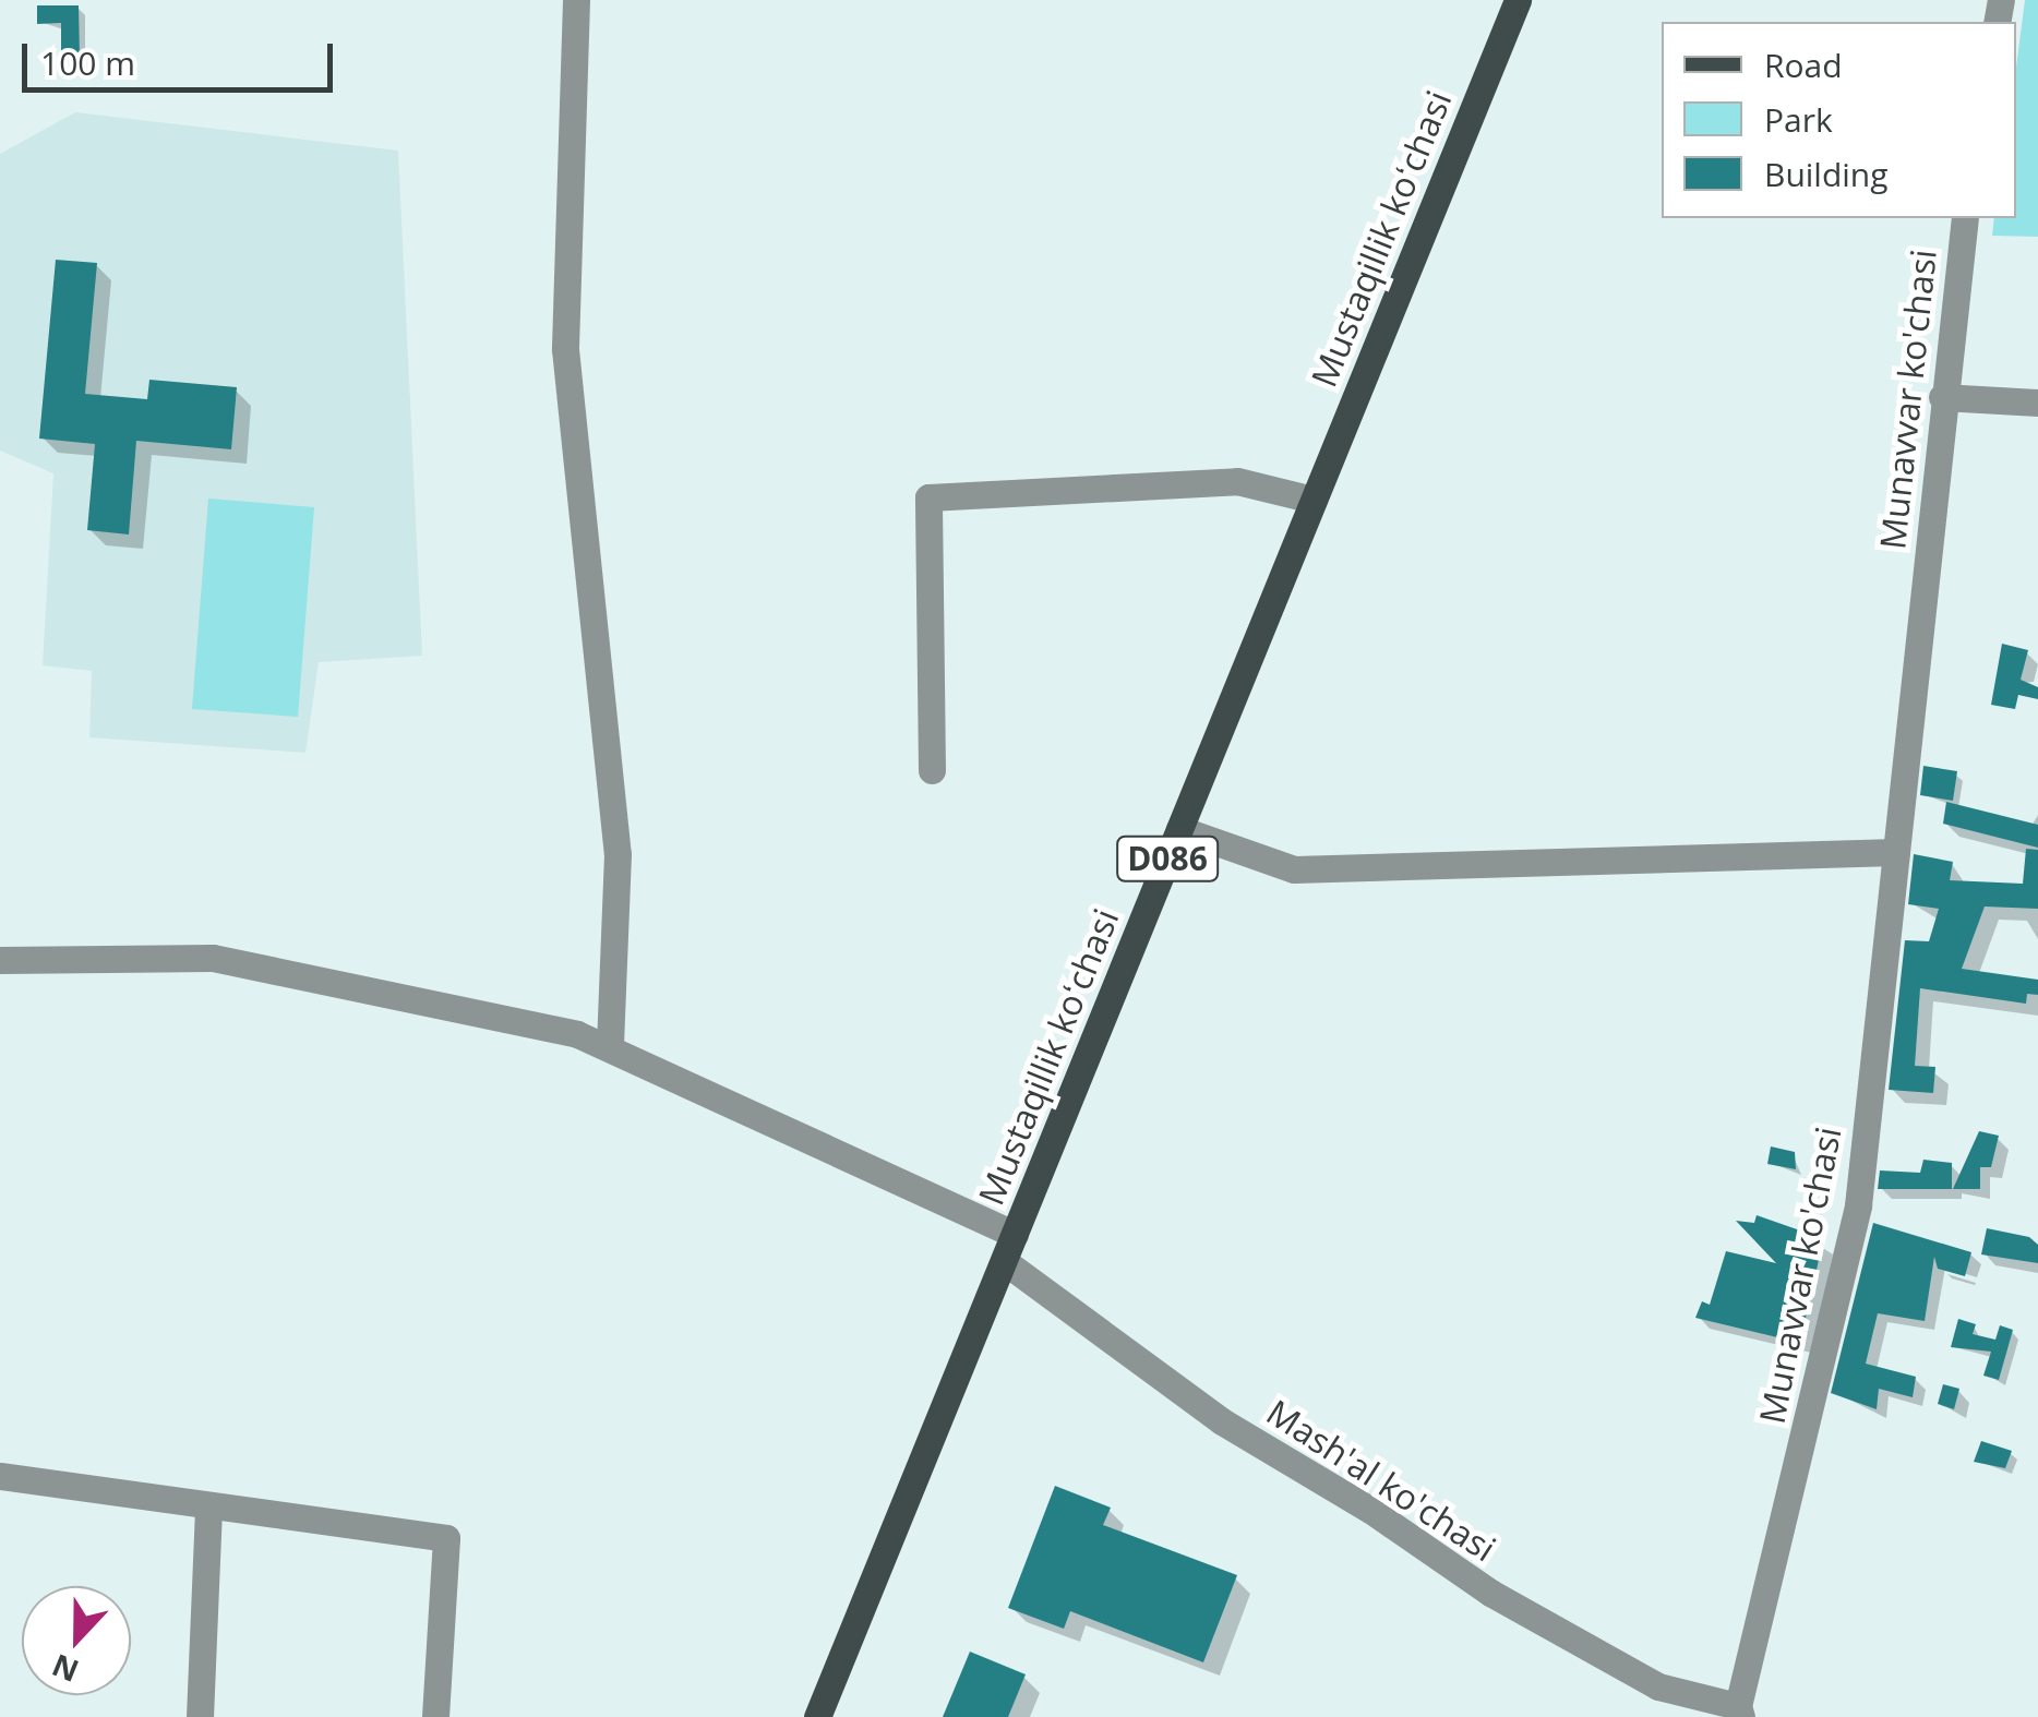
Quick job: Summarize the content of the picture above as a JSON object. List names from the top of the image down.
{
  "streets": {
    "main road": ["Mustaqillik koʻchasi", "D086"],
    "street": ["Munavvar ko'chasi", "Mash'al ko'chasi"]
  },
  "crossings": [
    ["Mustaqillik koʻchasi", "Mash'al ko'chasi"],
    ["Munavvar ko'chasi", "Mash'al ko'chasi"]
  ],
  "legend": ["Road", "Park", "Building"],
  "scale_bar": "100 m",
  "north": "bottom"
}
